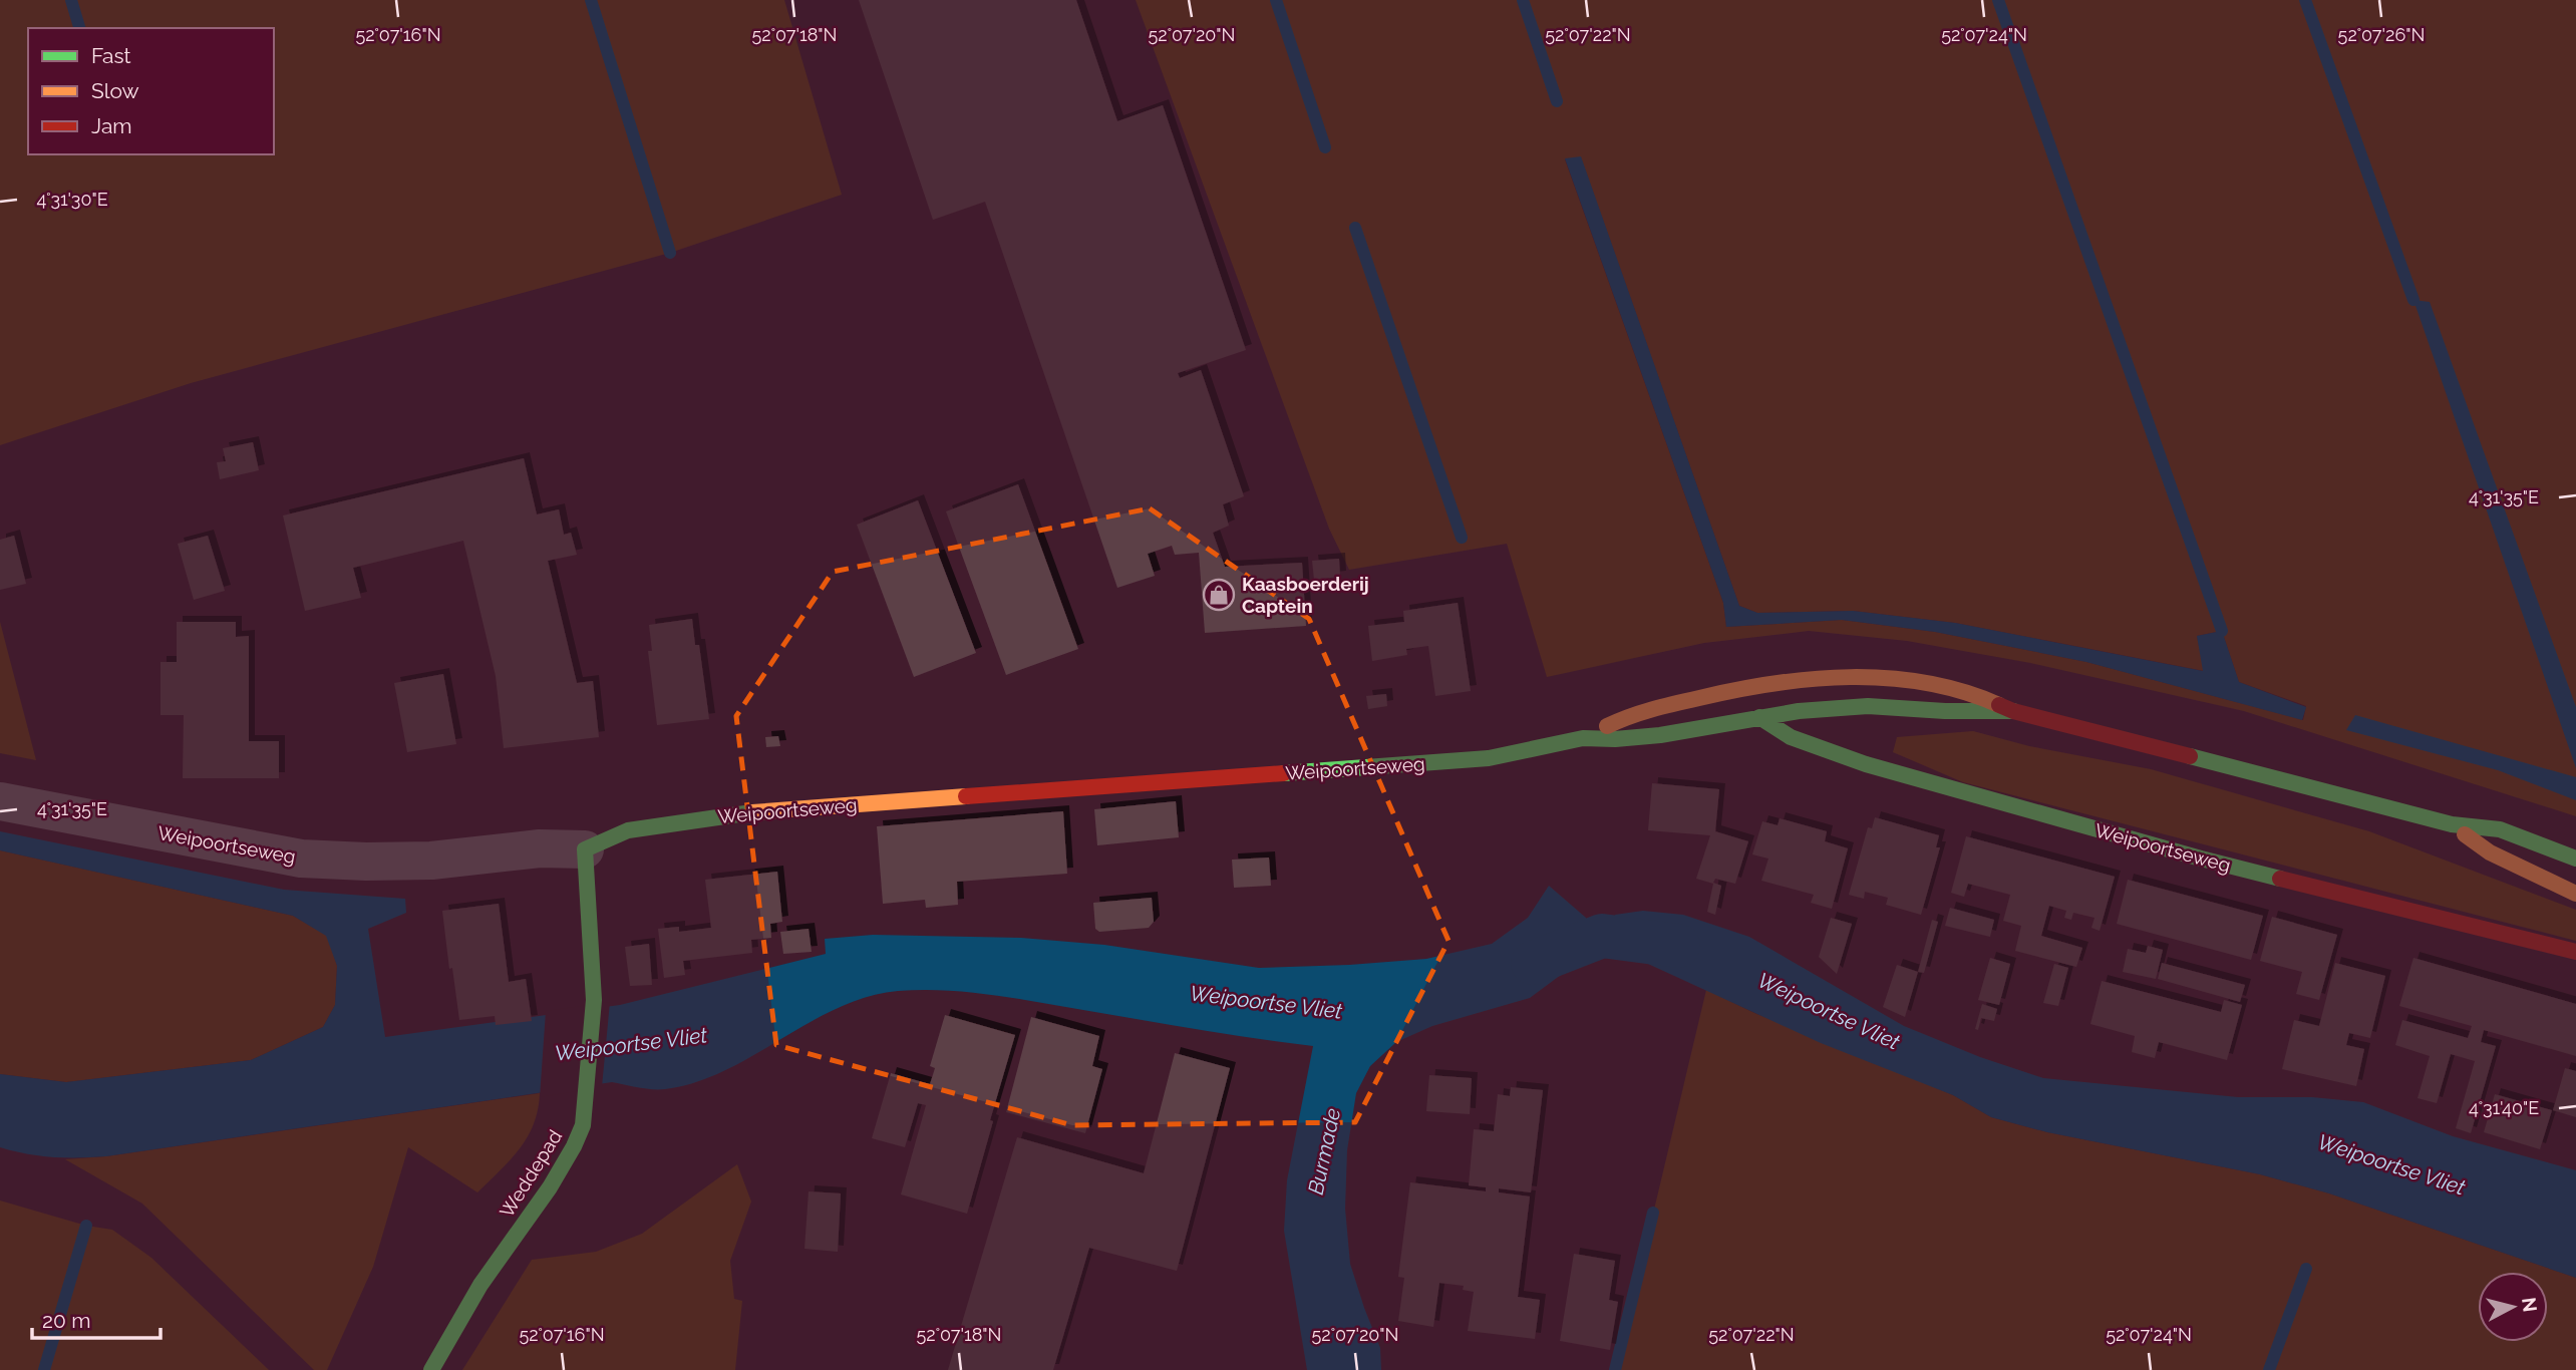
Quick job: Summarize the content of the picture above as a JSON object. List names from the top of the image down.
{
  "streets": {
    "street": ["Weipoortseweg", "Weddepad"]
  },
  "crossings": [
    ["Weipoortseweg", "Weddepad"]
  ],
  "water": ["Weipoortse Vliet", "Burmade"],
  "places": {
    "shop": ["Kaasboerderij Captein"]
  },
  "legend": ["Fast", "Slow", "Jam"],
  "scale_bar": "20 m",
  "north": "right",
  "coordinates": [
    "52°07'16\"N",
    "52°07'18\"N",
    "52°07'20\"N",
    "52°07'22\"N",
    "52°07'24\"N",
    "52°07'26\"N",
    "4°31'30\"E",
    "4°31'35\"E",
    "4°31'40\"E"
  ]
}
